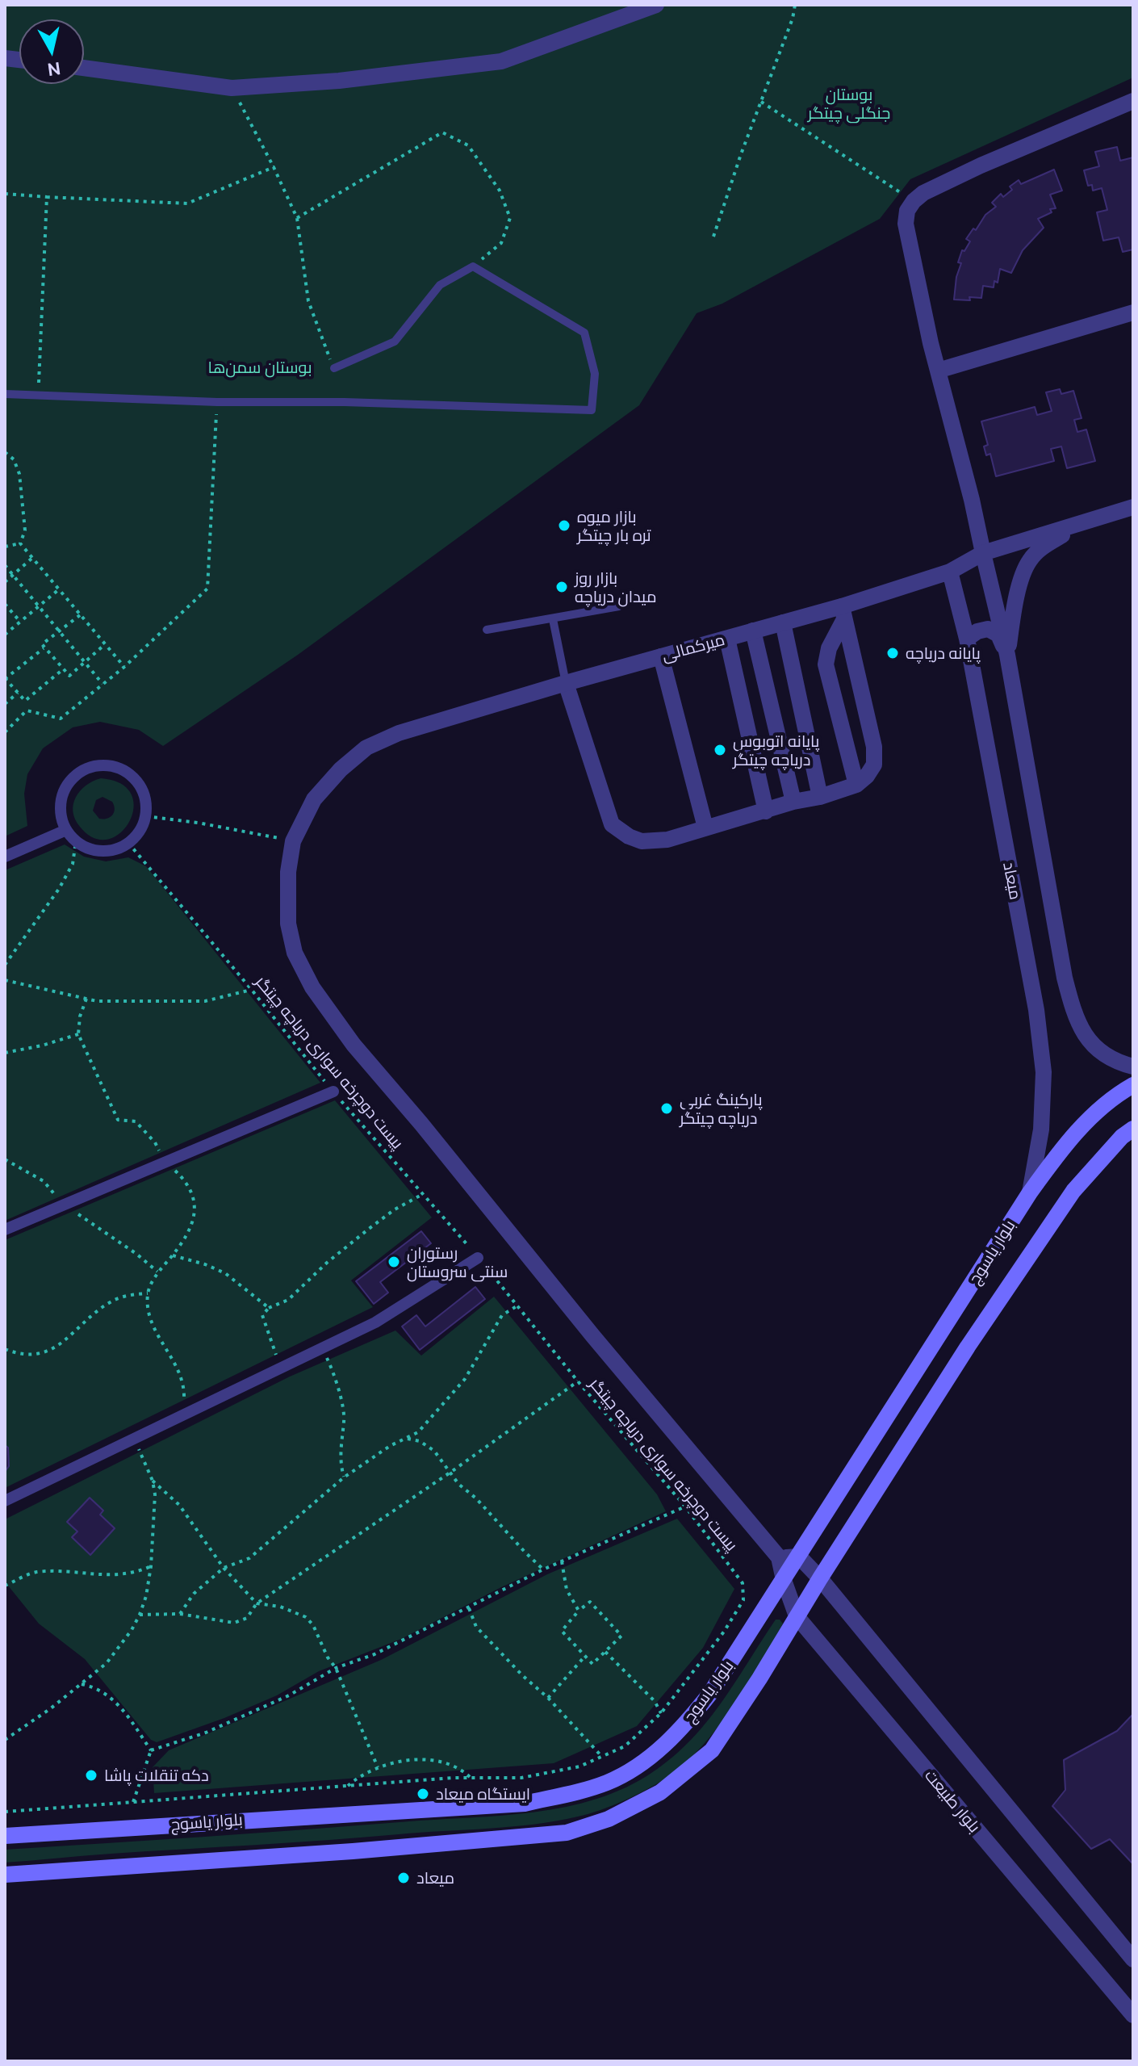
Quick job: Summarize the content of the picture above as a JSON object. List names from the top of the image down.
{
  "streets": {
    "main road": ["بلوار یاسوج"],
    "street": ["میرکمالی", "میعاد", "بلوار طبیعت"],
    "path": ["پیست دوچرخه سواری دریاچه چیتگر"]
  },
  "crossings": [
    ["میرکمالی", "میعاد"],
    ["میرکمالی", "بلوار طبیعت"],
    ["میعاد", "بلوار یاسوج"],
    ["بلوار یاسوج", "بلوار طبیعت"]
  ],
  "parks": ["بوستان جنگلی چیتگر", "بوستان سمن‌ها"],
  "places": [
    "بازار میوه تره بار چیتگر",
    "بازار روز میدان دریاچه",
    "پایانه دریاچه",
    "پایانه اتوبوس دریاچه چیتگر",
    "پارکینگ غربی دریاچه چیتگر",
    "رستوران سنتی سروستان",
    "دکه تنقلات پاشا",
    "ایستگاه میعاد",
    "میعاد"
  ],
  "north": "bottom"
}
